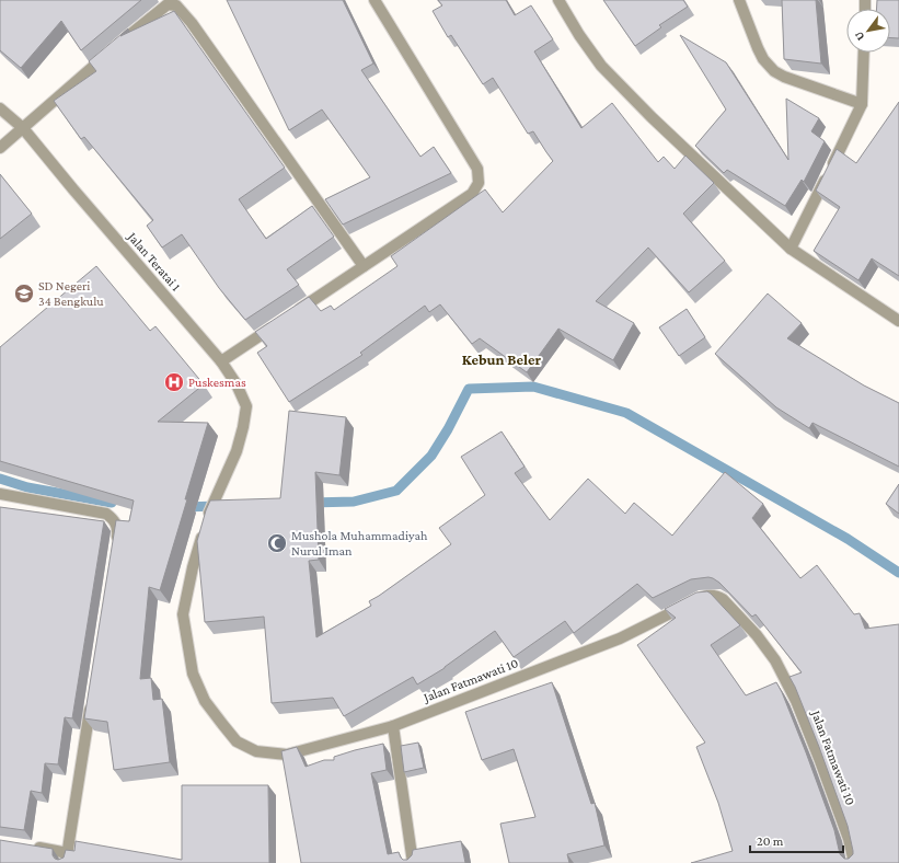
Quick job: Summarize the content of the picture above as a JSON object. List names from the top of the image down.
{
  "streets": {
    "street": ["Jalan Teratai 1", "Jalan Fatmawati 10"]
  },
  "crossings": [
    ["Jalan Teratai 1", "Jalan Fatmawati 10"]
  ],
  "districts": ["Kebun Beler"],
  "places": {
    "school or university": ["SD Negeri 34 Bengkulu"],
    "hospital": ["Puskesmas"],
    "mosque": ["Mushola Muhammadiyah Nurul Iman"]
  },
  "scale_bar": "20 m",
  "north": "bottom left"
}
